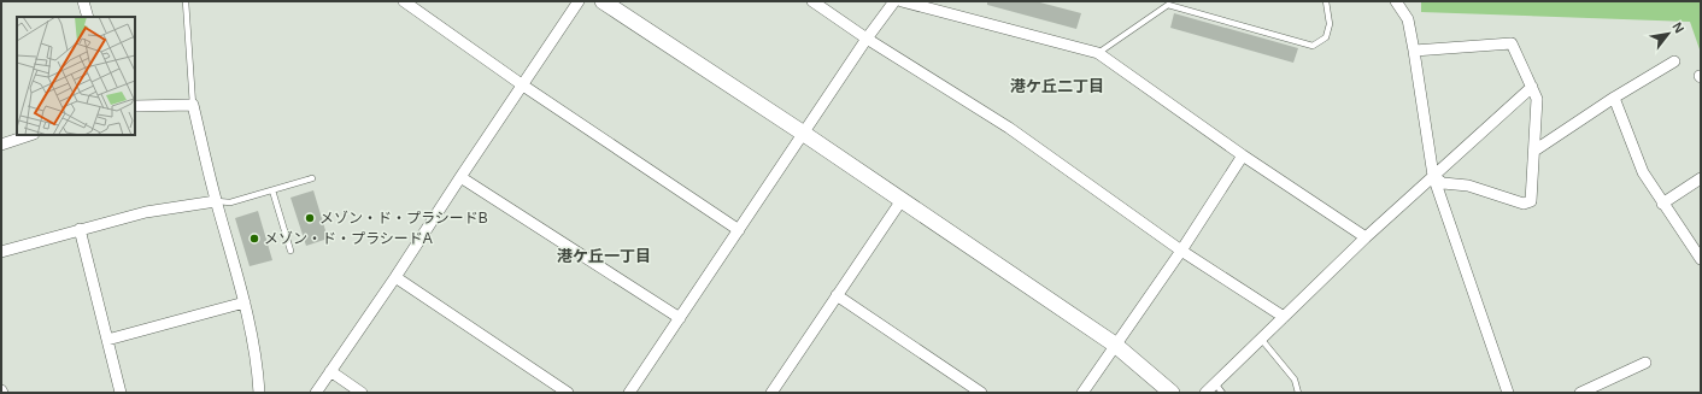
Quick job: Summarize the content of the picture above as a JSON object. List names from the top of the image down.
{
  "districts": ["港ケ丘二丁目", "港ケ丘一丁目"],
  "places": ["メゾン・ド・プラシードB", "メゾン・ド・プラシードA"],
  "north": "top right"
}
